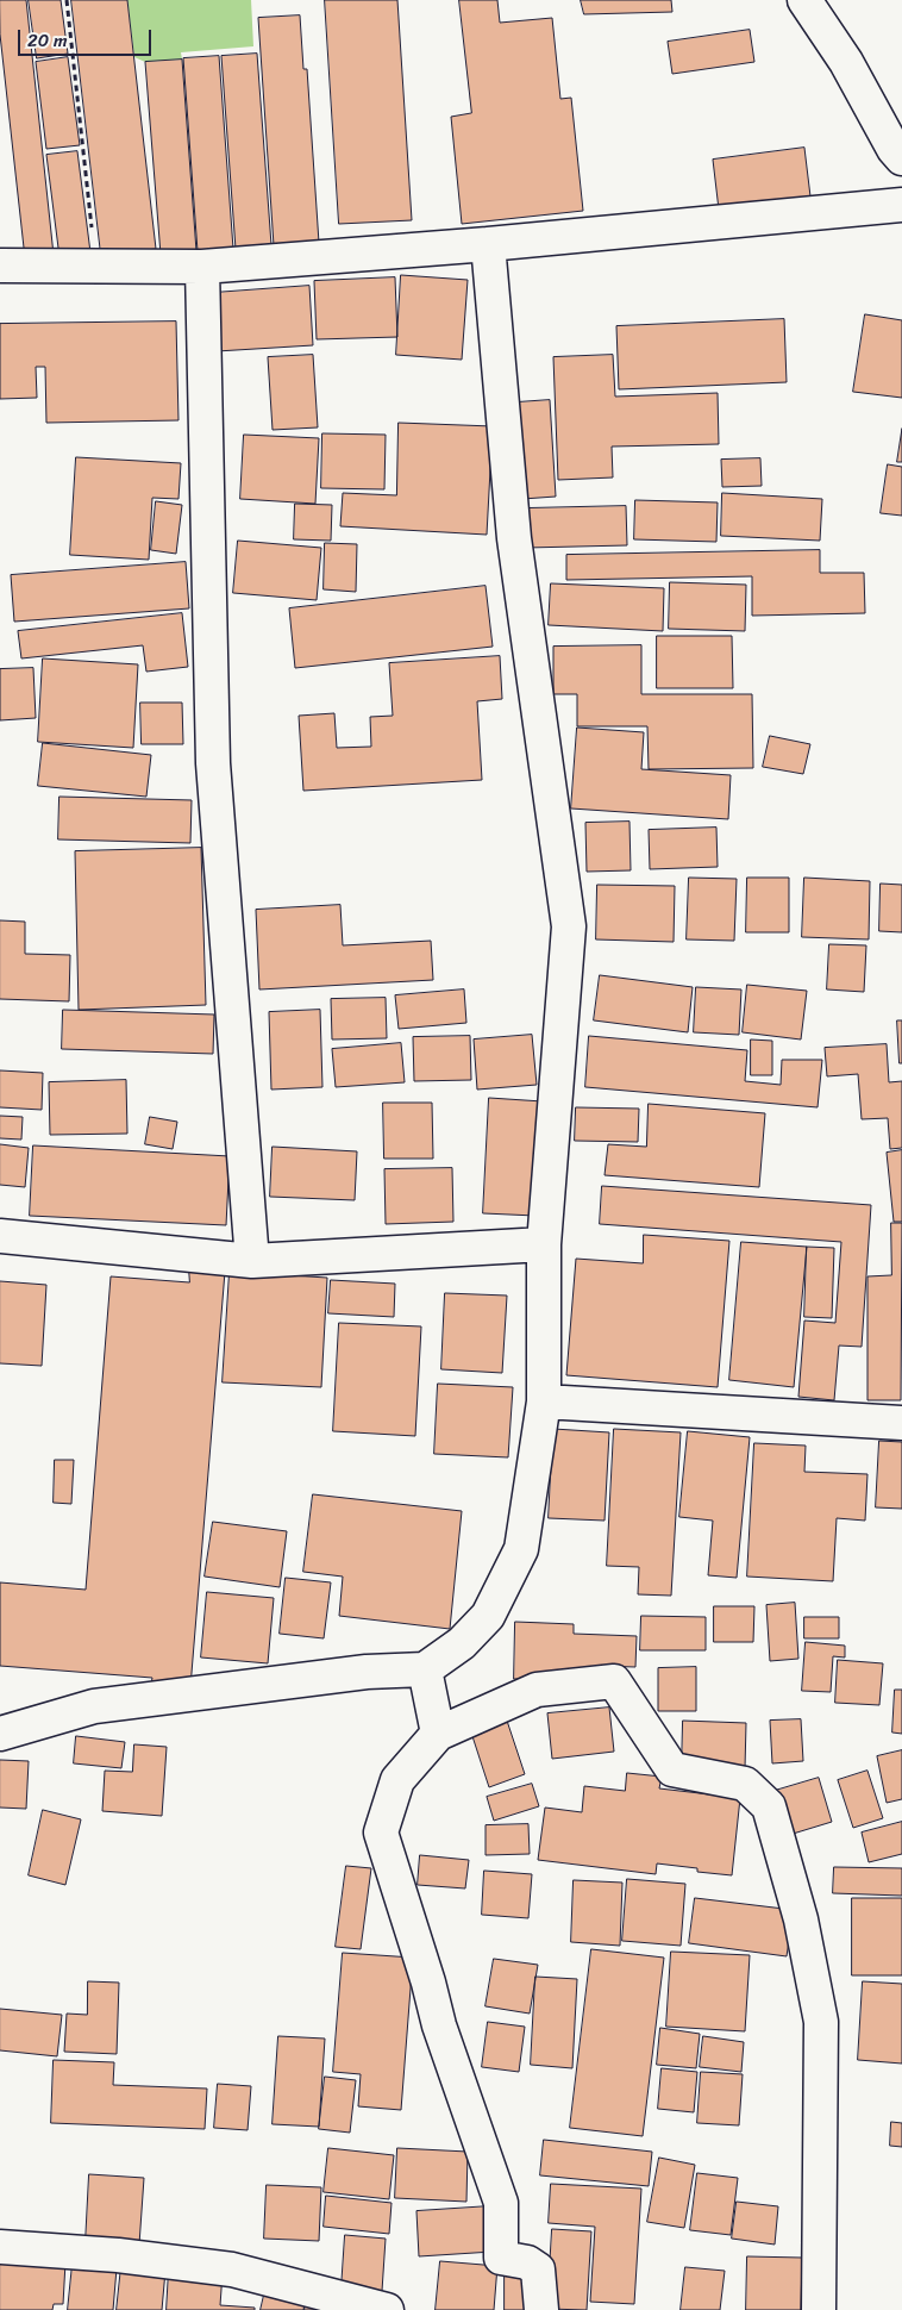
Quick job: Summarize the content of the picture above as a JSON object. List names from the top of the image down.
{
  "scale_bar": "20 m"
}
